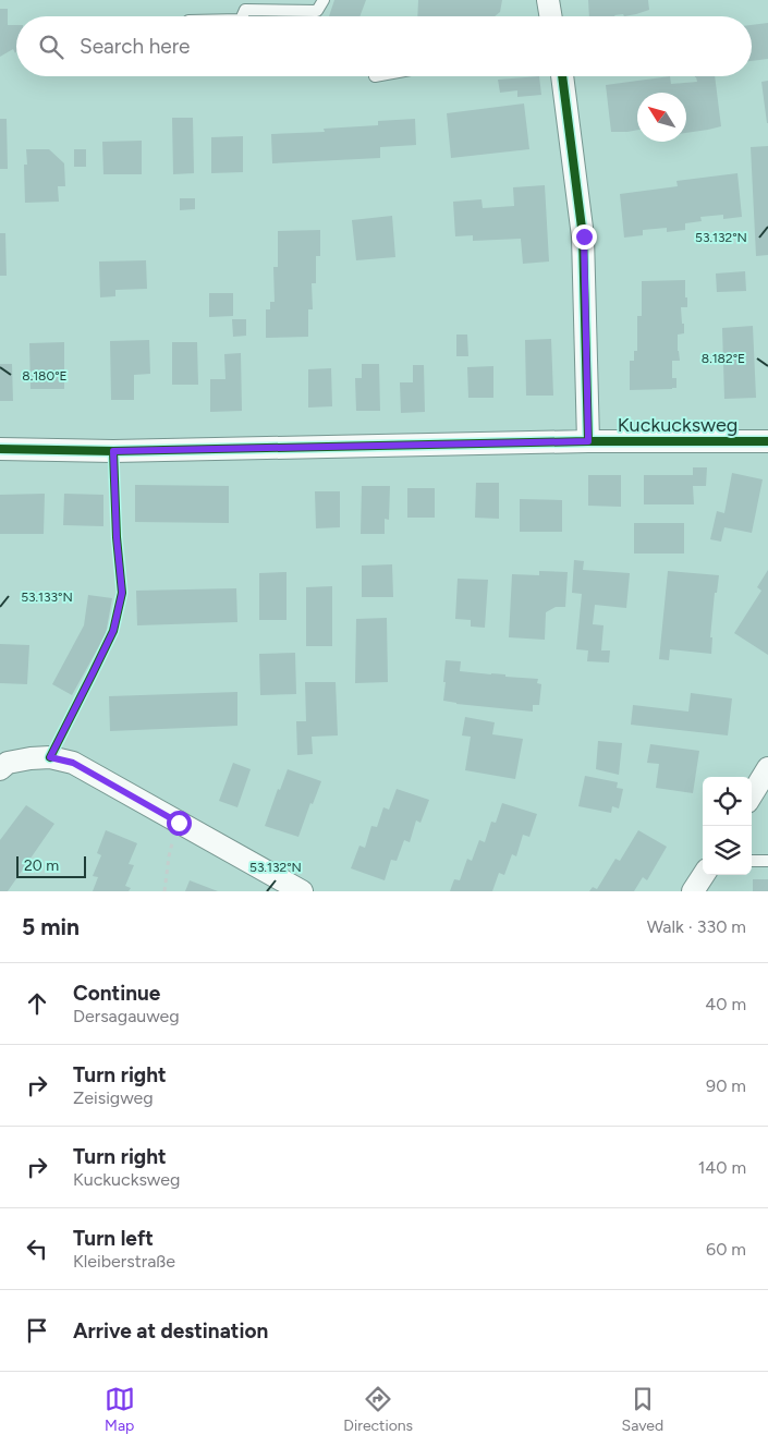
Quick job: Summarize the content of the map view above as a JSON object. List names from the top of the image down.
{
  "streets": {
    "street": ["Kuckucksweg"]
  },
  "scale_bar": "20 m",
  "north": "top left",
  "page": {
    "search": "Search here",
    "scale": "20 m",
    "heading": ["5 min", "Walk · 330 m"],
    "list": [
      ["Continue", "Dersagauweg", "40 m"],
      ["Turn right", "Zeisigweg", "90 m"],
      ["Turn right", "Kuckucksweg", "140 m"],
      ["Turn left", "Kleiberstraße", "60 m"],
      "Arrive at destination"
    ],
    "nav": ["Map", "Directions", "Saved"]
  },
  "coordinates": [
    "53.132°N",
    "8.182°E",
    "8.180°E",
    "53.133°N"
  ]
}
